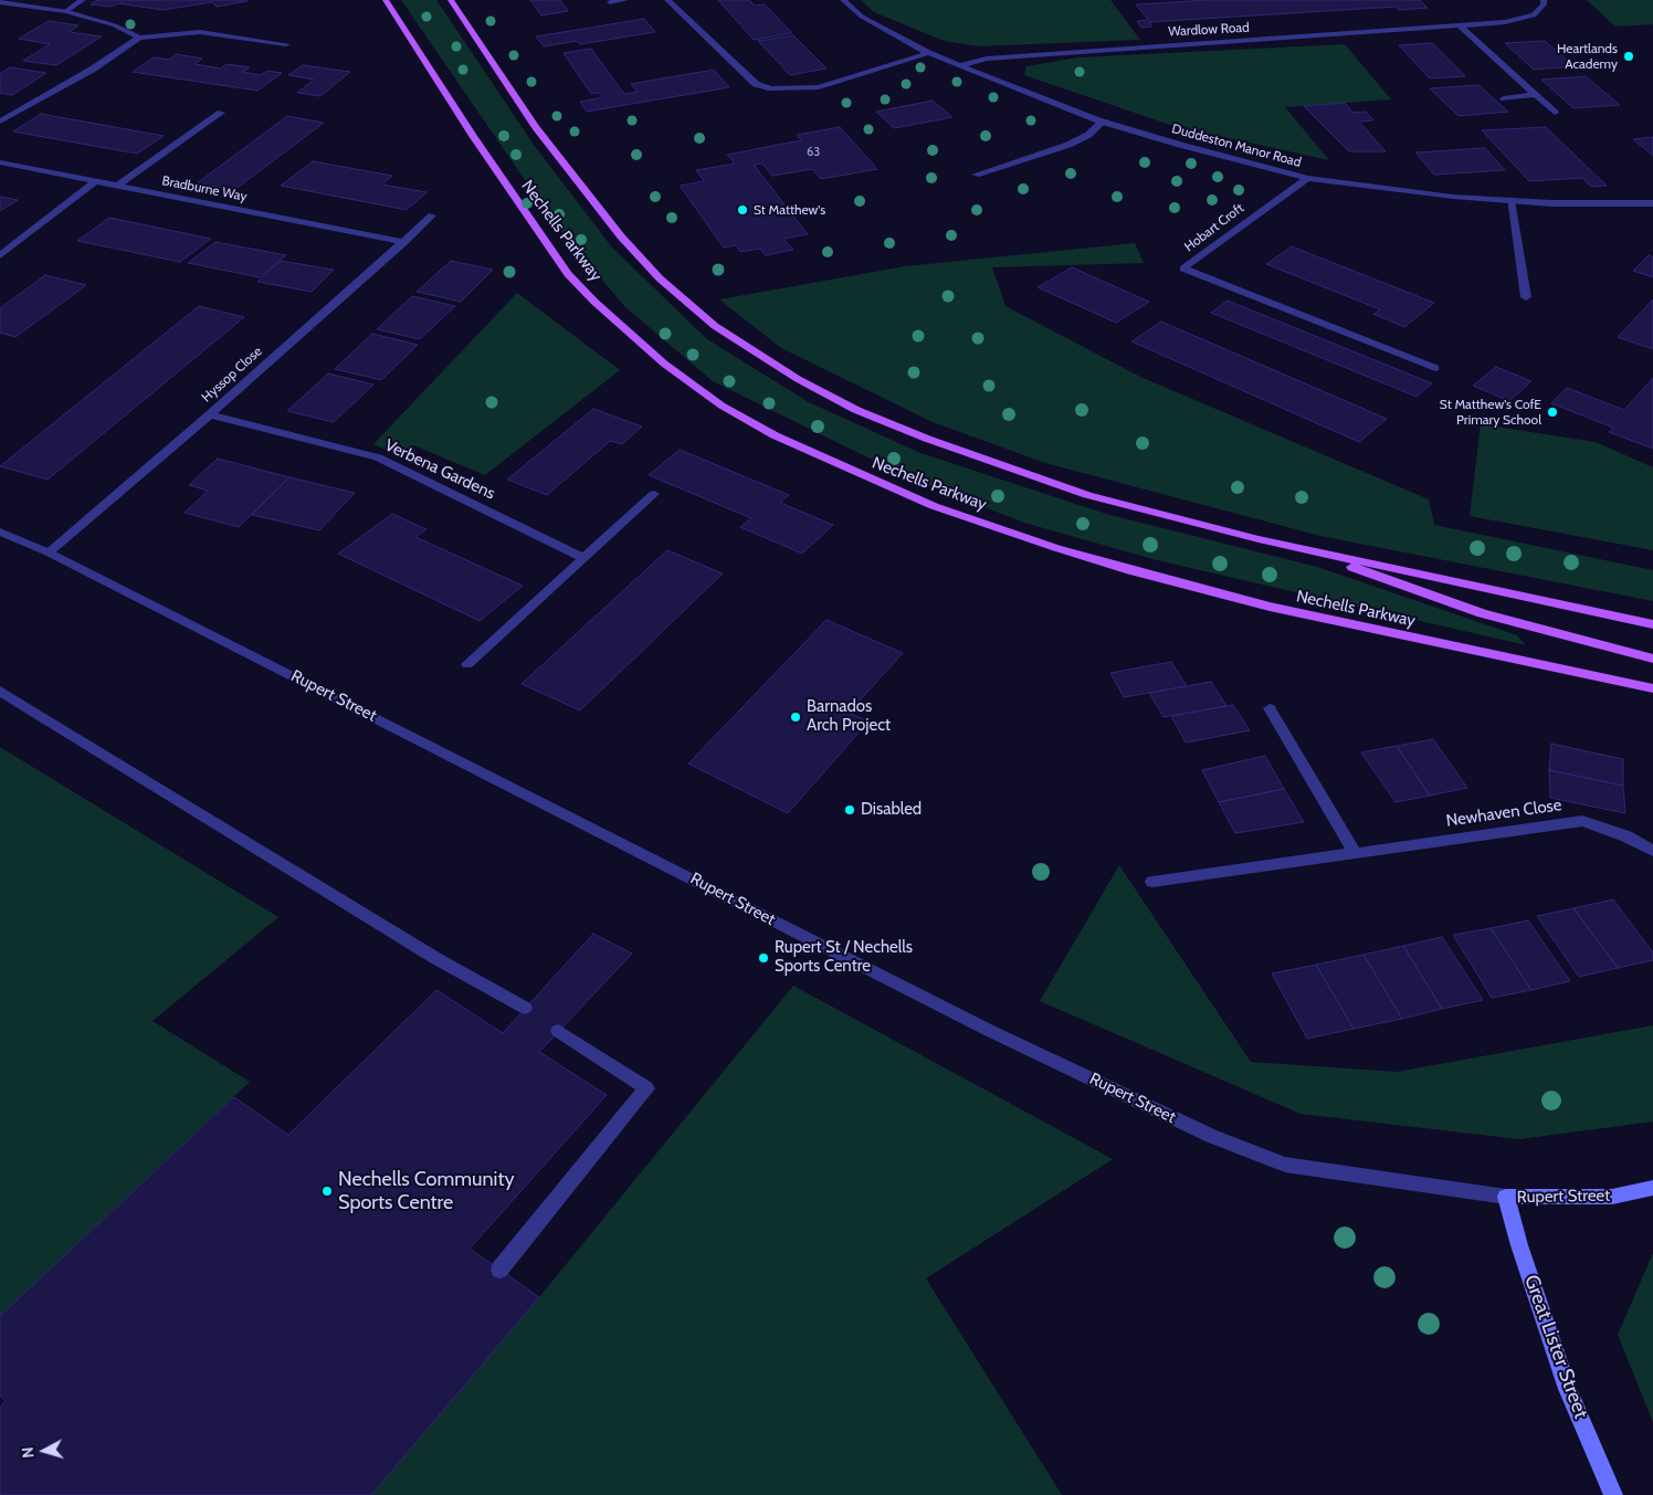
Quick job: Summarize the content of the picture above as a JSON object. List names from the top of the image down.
{
  "streets": {
    "main road": ["Nechells Parkway", "Rupert Street", "Great Lister Street"],
    "street": [
      "Wardlow Road",
      "Duddeston Manor Road",
      "Bradburne Way",
      "Hobart Croft",
      "Hyssop Close",
      "Verbena Gardens",
      "Newhaven Close"
    ]
  },
  "crossings": [
    ["Wardlow Road", "Duddeston Manor Road"],
    ["Duddeston Manor Road", "Hobart Croft"],
    ["Bradburne Way", "Hyssop Close"],
    ["Hyssop Close", "Verbena Gardens"],
    ["Hyssop Close", "Rupert Street"],
    ["Rupert Street", "Great Lister Street"]
  ],
  "places": [
    "Heartlands Academy",
    "St Matthew's",
    "St Matthew's CofE Primary School",
    "Barnados Arch Project",
    "Disabled",
    "Rupert St / Nechells Sports Centre",
    "Nechells Community Sports Centre"
  ],
  "house_numbers": ["63"],
  "north": "left"
}
